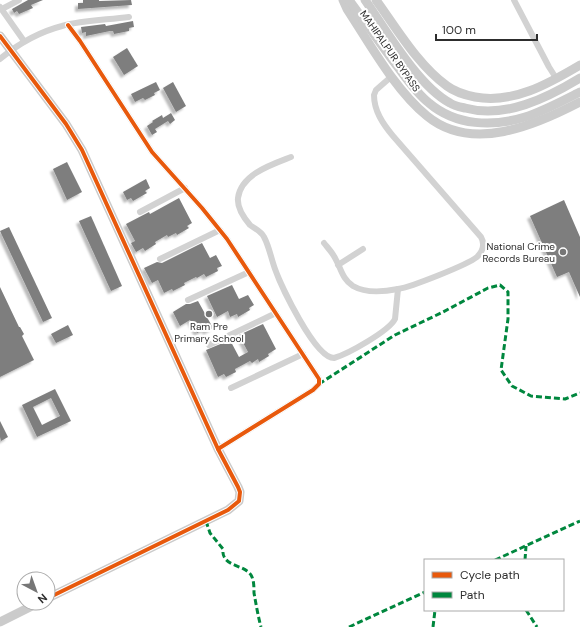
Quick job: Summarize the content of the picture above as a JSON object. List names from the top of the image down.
{
  "streets": {
    "street": ["MAHIPALPUR BYPASS"]
  },
  "places": ["National Crime Records Bureau", "Ram Pre Primary School"],
  "legend": ["Cycle path", "Path"],
  "scale_bar": "100 m",
  "north": "bottom right"
}
